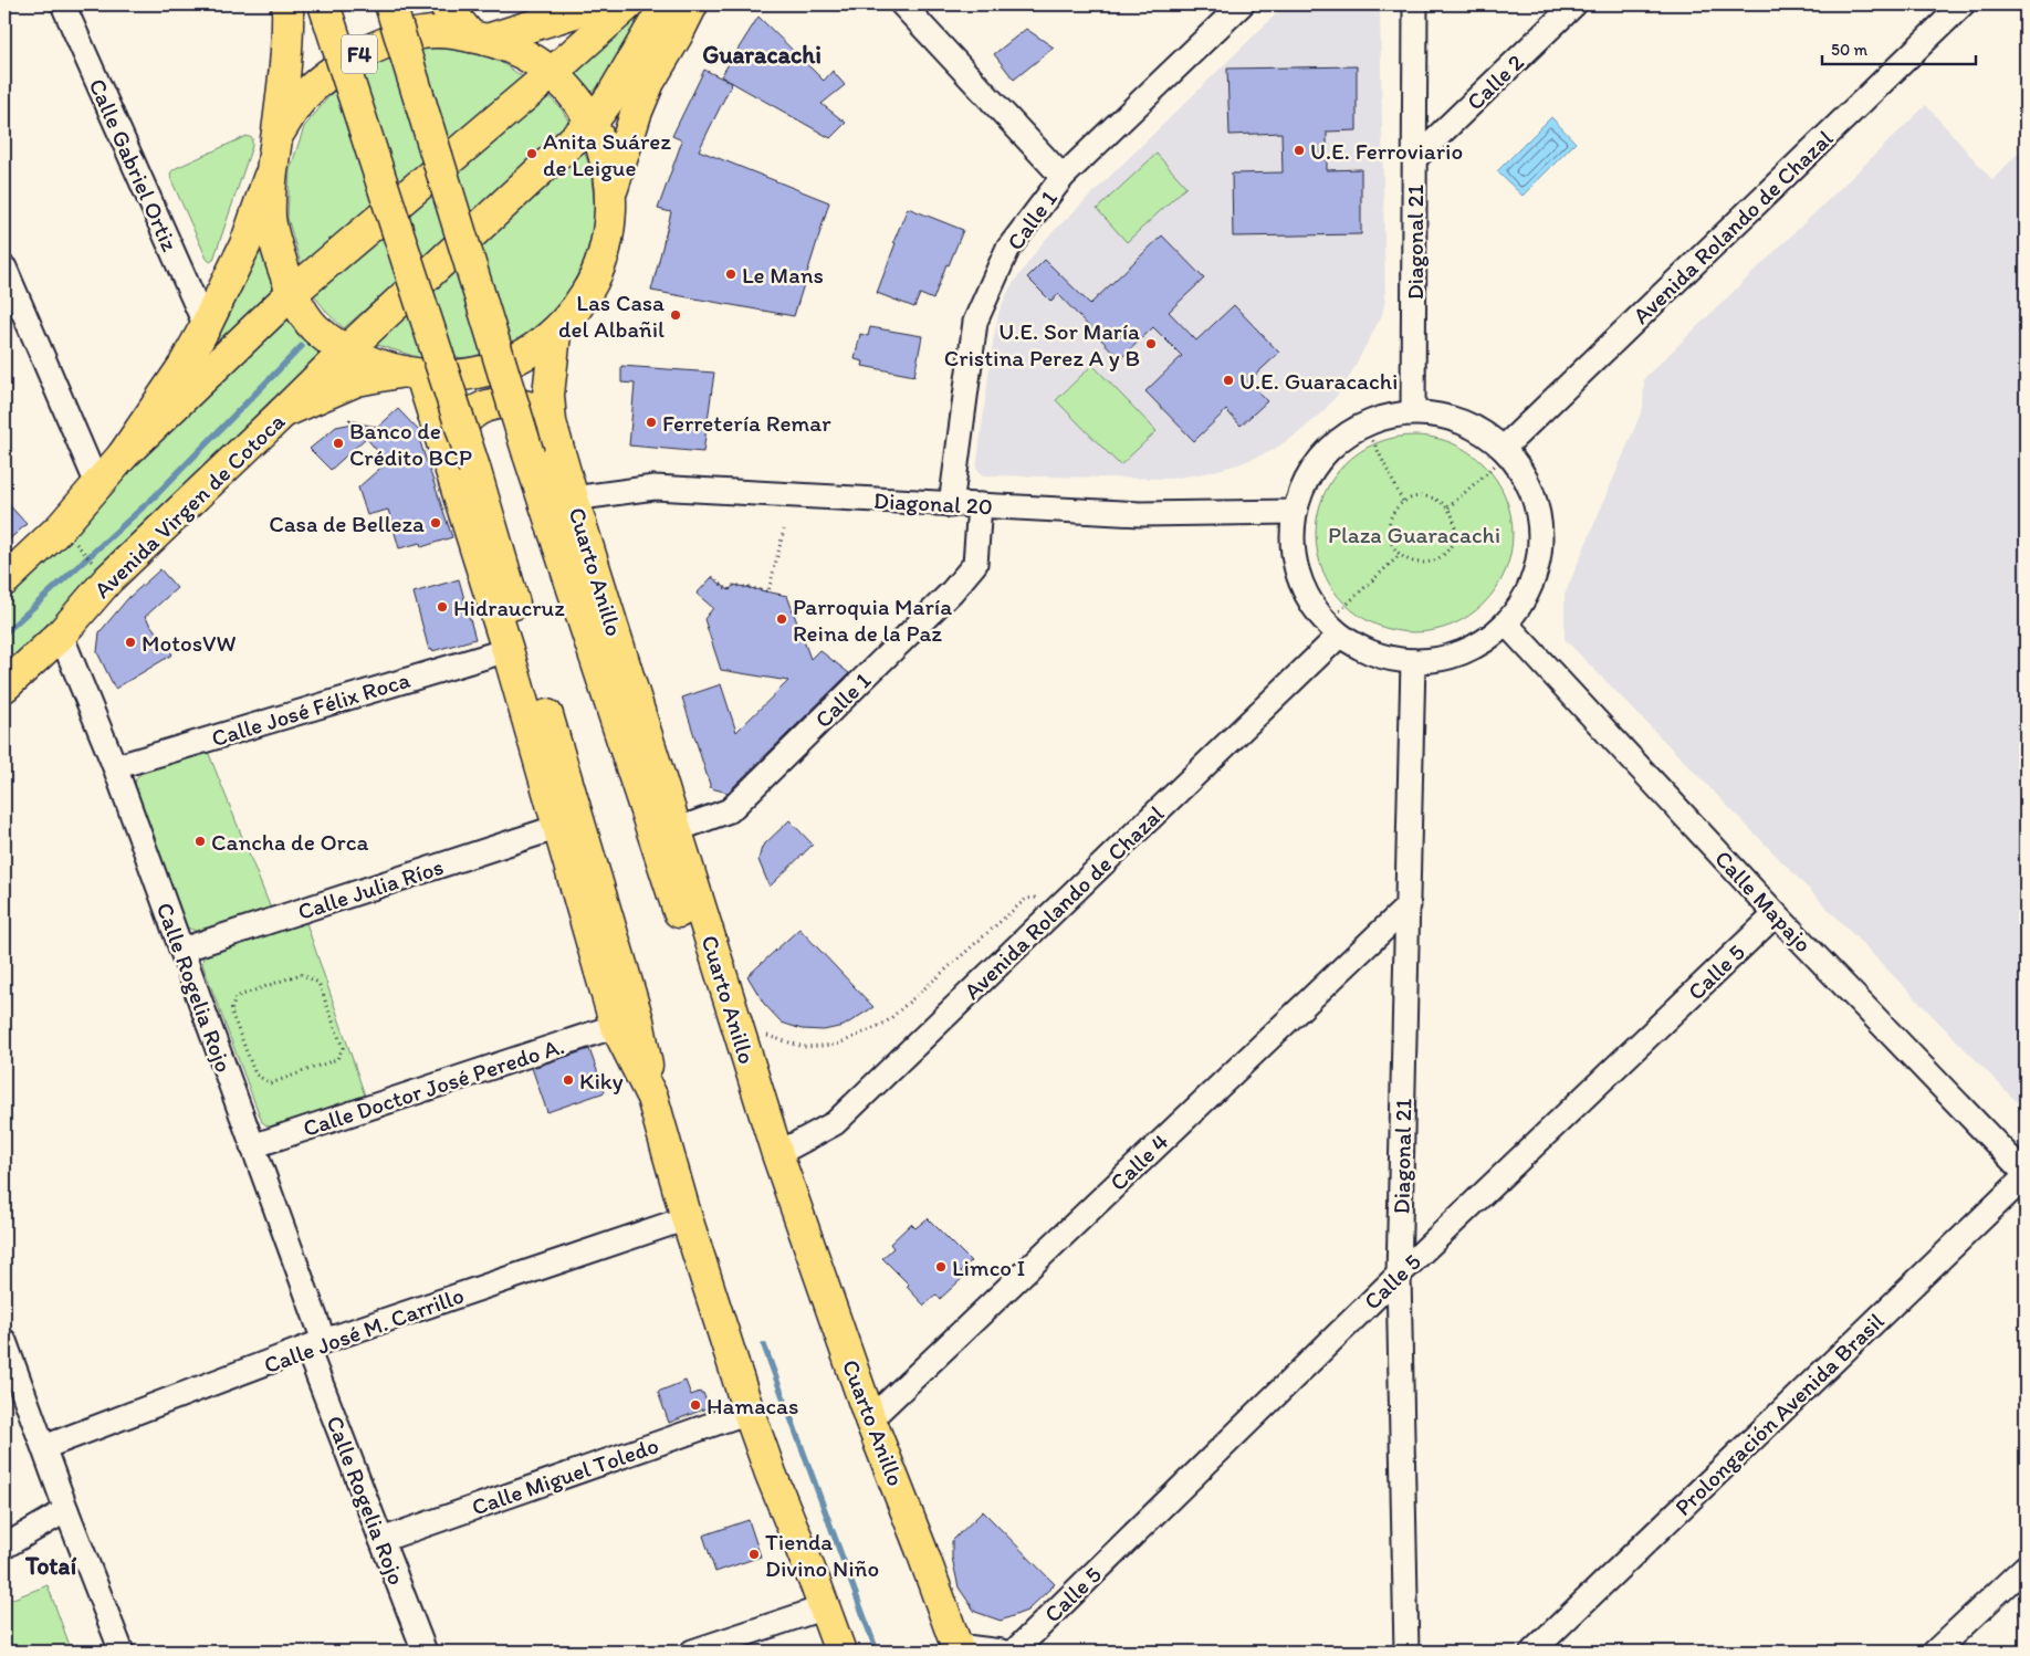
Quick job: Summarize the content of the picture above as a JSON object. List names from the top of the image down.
{
  "streets": {
    "main road": ["F4", "Avenida Virgen de Cotoca", "Cuarto Anillo"],
    "street": [
      "Calle 2",
      "Calle Gabriel Ortiz",
      "Calle 1",
      "Avenida Rolando de Chazal",
      "Diagonal 21",
      "Diagonal 20",
      "Calle José Félix Roca",
      "Calle Julia Ríos",
      "Calle Mapajo",
      "Calle 5",
      "Calle Rogelia Rojo",
      "Calle Doctor José Peredo A.",
      "Calle 4",
      "Calle José M. Carrillo",
      "Prolongación Avenida Brasil",
      "Calle Miguel Toledo"
    ]
  },
  "crossings": [
    ["F4", "Avenida Virgen de Cotoca"],
    ["F4", "Cuarto Anillo"],
    ["Calle 2", "Diagonal 21"],
    ["Calle 1", "Diagonal 20"],
    ["Calle 1", "Cuarto Anillo"],
    ["Avenida Rolando de Chazal", "Cuarto Anillo"],
    ["Diagonal 21", "Calle 5"],
    ["Diagonal 21", "Calle 4"],
    ["Diagonal 20", "Cuarto Anillo"],
    ["Avenida Virgen de Cotoca", "Calle Rogelia Rojo"],
    ["Cuarto Anillo", "Calle 4"],
    ["Calle José Félix Roca", "Calle Rogelia Rojo"],
    ["Calle Julia Ríos", "Calle Rogelia Rojo"],
    ["Calle Mapajo", "Calle 5"],
    ["Calle Mapajo", "Prolongación Avenida Brasil"],
    ["Calle Rogelia Rojo", "Calle Doctor José Peredo A."],
    ["Calle Rogelia Rojo", "Calle José M. Carrillo"],
    ["Calle Rogelia Rojo", "Calle Miguel Toledo"]
  ],
  "districts": ["Guaracachi", "Totaí"],
  "parks": ["Plaza Guaracachi"],
  "places": [
    "U.E. Ferroviario",
    "Anita Suárez de Leigue",
    "Le Mans",
    "Las Casa del Albañil",
    "U.E. Sor María Cristina Perez A y B",
    "U.E. Guaracachi",
    "Ferretería Remar",
    "Banco de Crédito BCP",
    "Casa de Belleza",
    "Hidraucruz",
    "Parroquia María Reina de la Paz",
    "MotosVW",
    "Cancha de Orca",
    "Kiky",
    "Limco I",
    "Hamacas",
    "Tienda Divino Niño"
  ],
  "scale_bar": "50 m"
}
